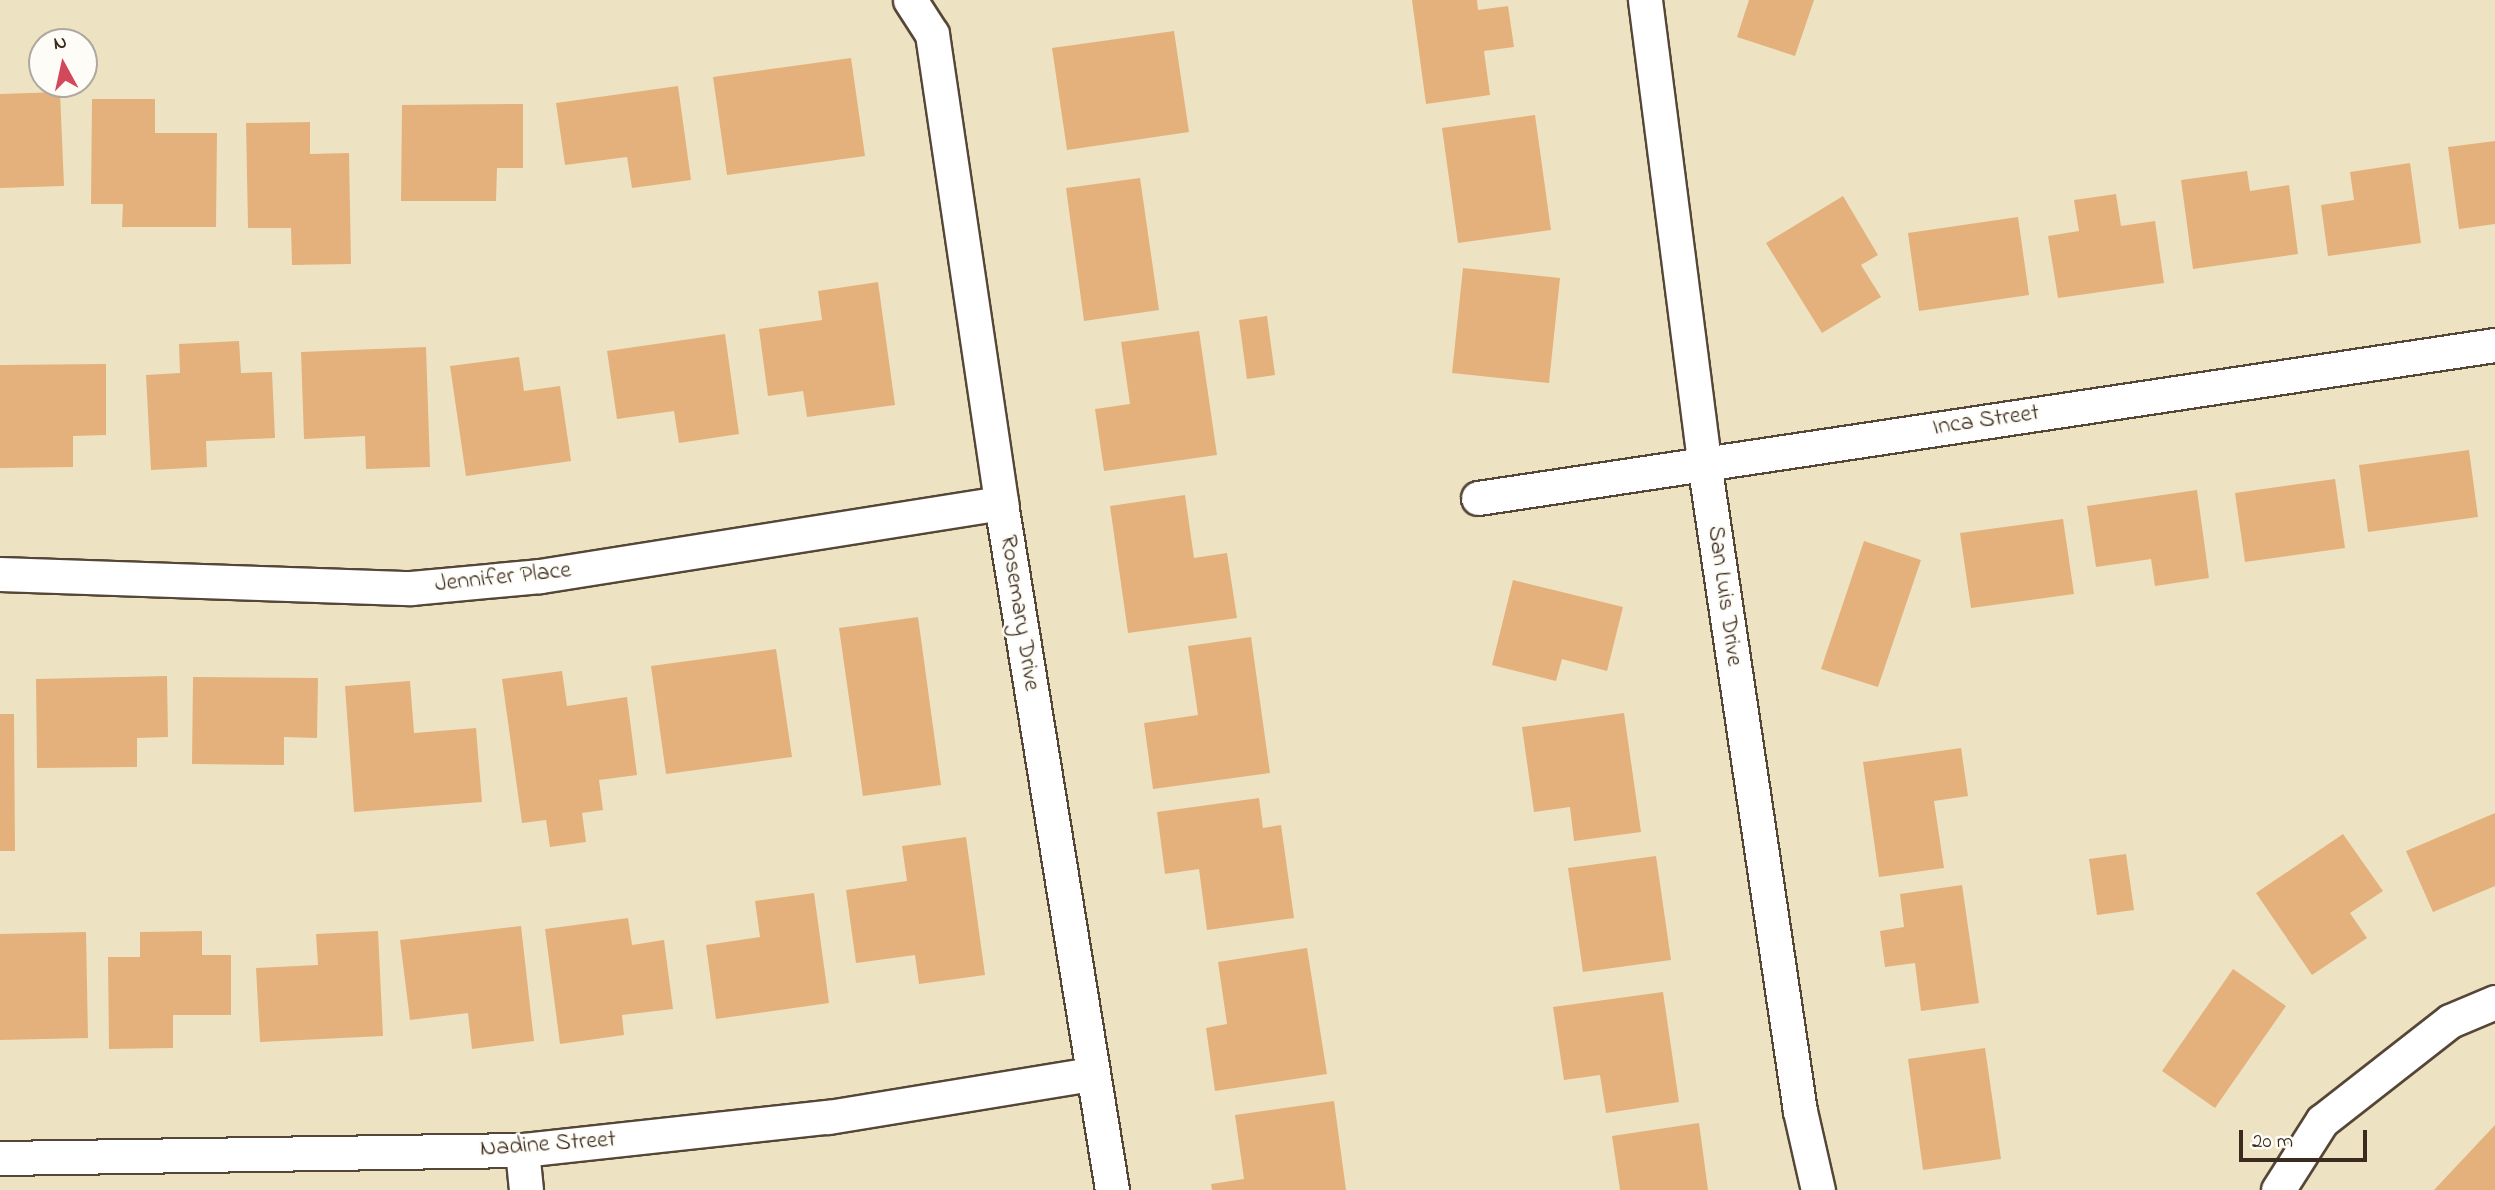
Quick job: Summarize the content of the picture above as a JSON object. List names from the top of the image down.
{
  "streets": {
    "street": [
      "Inca Street",
      "Jennifer Place",
      "San Luis Drive",
      "Rosemary Drive",
      "Nadine Street"
    ]
  },
  "crossings": [
    ["Inca Street", "San Luis Drive"],
    ["Jennifer Place", "Rosemary Drive"],
    ["Rosemary Drive", "Nadine Street"]
  ],
  "scale_bar": "20 m",
  "north": "top"
}
